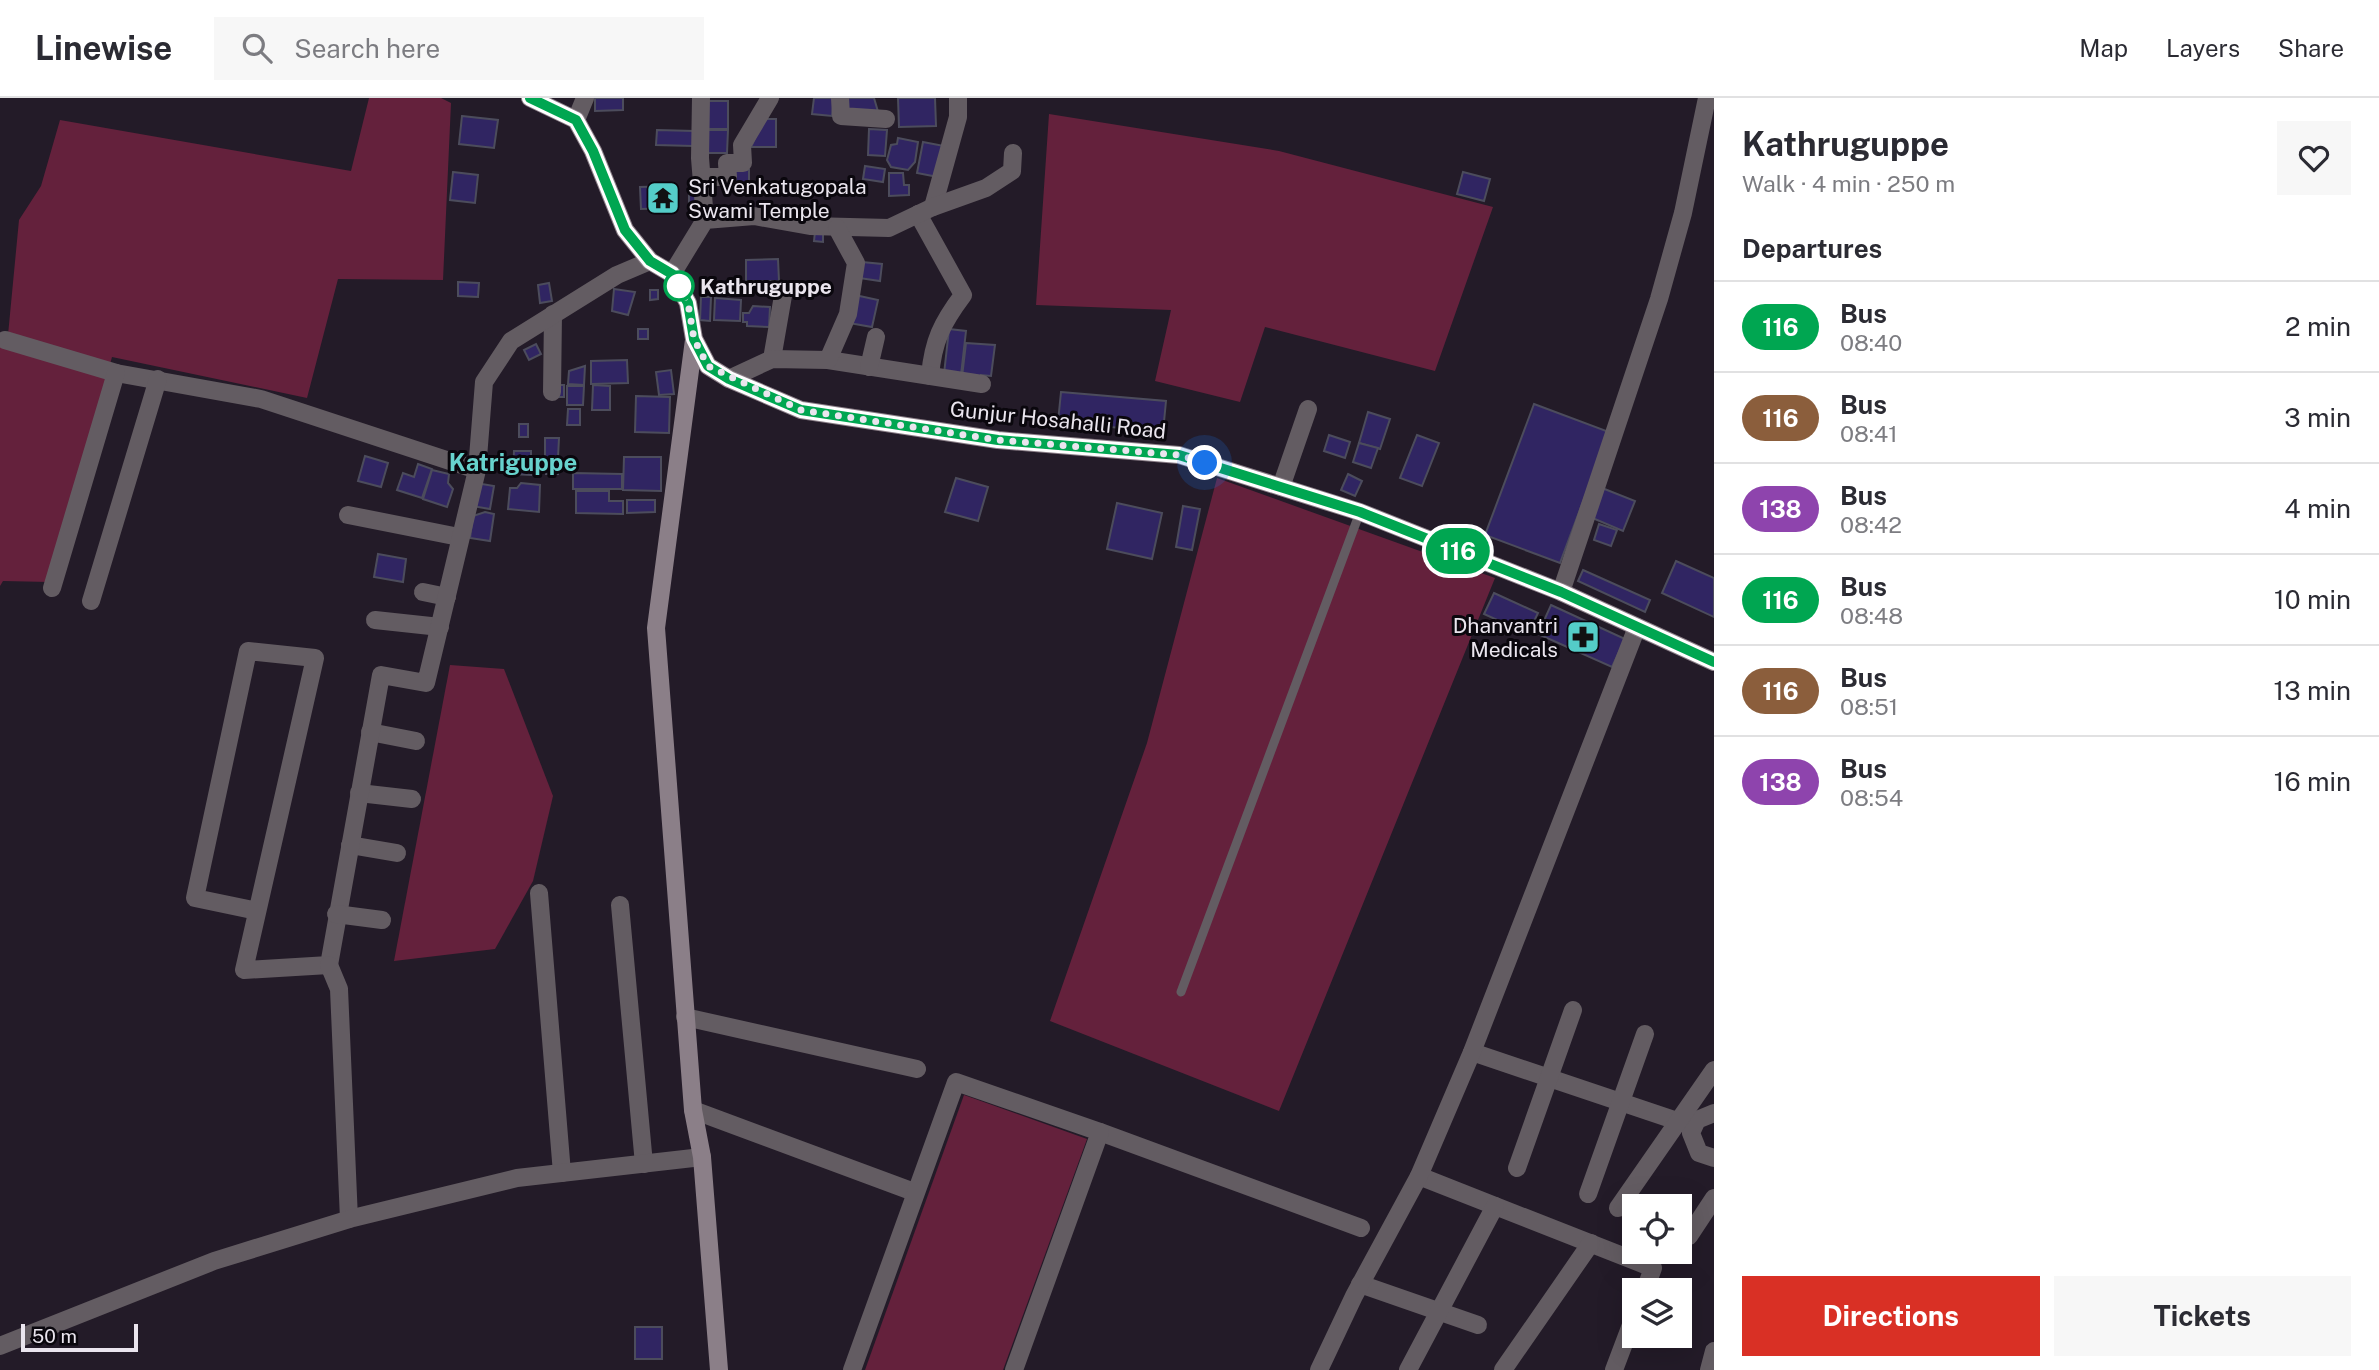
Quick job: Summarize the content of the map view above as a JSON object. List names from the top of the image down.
{
  "streets": {
    "street": ["Gunjur Hosahalli Road"]
  },
  "districts": ["Katriguppe"],
  "places": {
    "temple": ["Sri Venkatugopala Swami Temple"],
    "other": ["Kathruguppe"],
    "pharmacy": ["Dhanvantri Medicals"]
  },
  "lines": ["bus line 116"],
  "scale_bar": "50 m",
  "page": {
    "header": "Linewise",
    "search": "Search here",
    "nav": ["Map", "Layers", "Share"],
    "on_map": "116",
    "heading": [
      ["Kathruguppe", "Walk · 4 min · 250 m"],
      "Departures"
    ],
    "list": [
      {
        "mark": "116",
        "name": "Bus",
        "note": "08:40",
        "value": "2 min"
      },
      {
        "mark": "116",
        "name": "Bus",
        "note": "08:41",
        "value": "3 min"
      },
      {
        "mark": "138",
        "name": "Bus",
        "note": "08:42",
        "value": "4 min"
      },
      {
        "mark": "116",
        "name": "Bus",
        "note": "08:48",
        "value": "10 min"
      },
      {
        "mark": "116",
        "name": "Bus",
        "note": "08:51",
        "value": "13 min"
      },
      {
        "mark": "138",
        "name": "Bus",
        "note": "08:54",
        "value": "16 min"
      }
    ],
    "buttons": ["Directions", "Tickets"],
    "scale": "50 m"
  }
}
